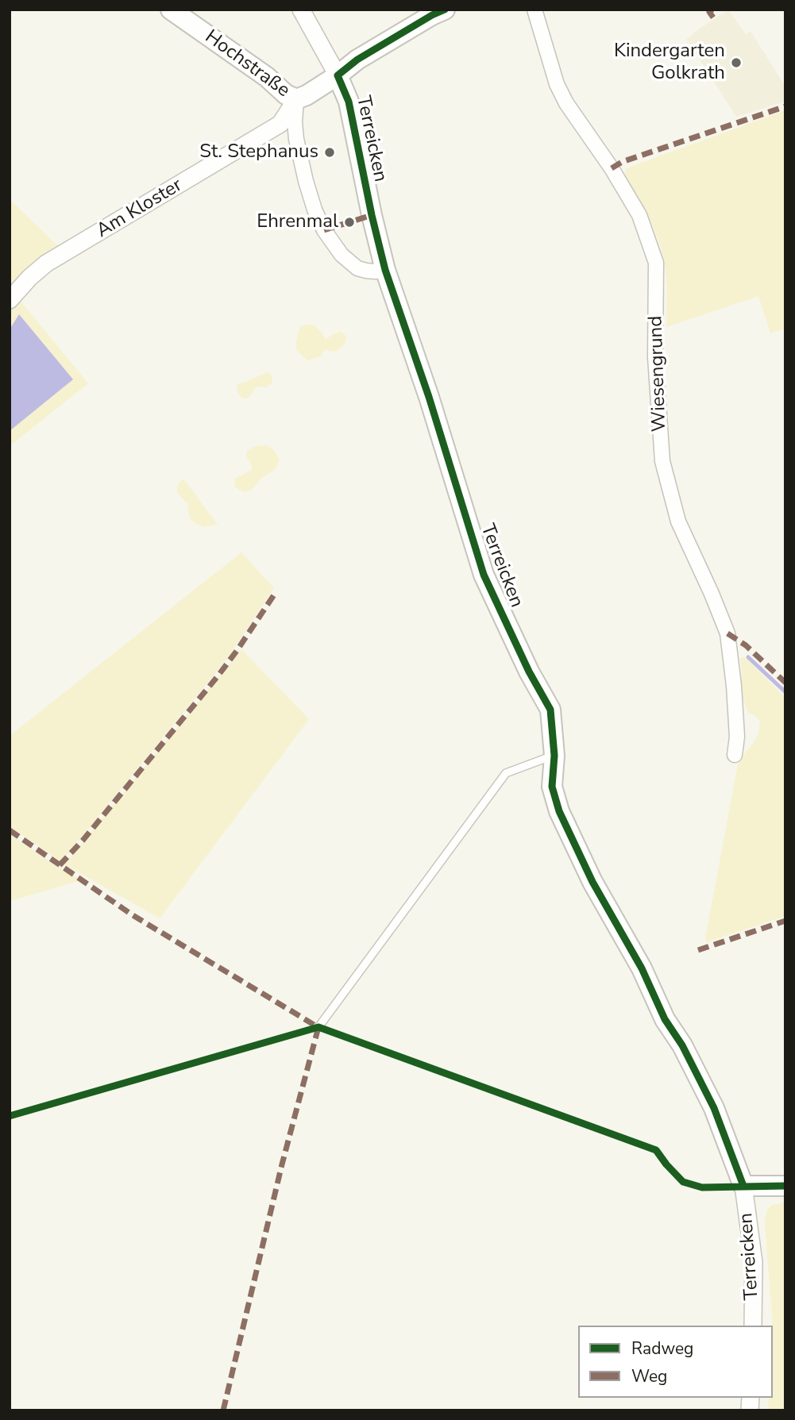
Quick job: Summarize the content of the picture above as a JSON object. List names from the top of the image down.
{
  "streets": {
    "main road": ["Hochstraße", "Terreicken"],
    "street": ["Am Kloster", "Wiesengrund"]
  },
  "crossings": [
    ["Hochstraße", "Am Kloster"]
  ],
  "places": ["Kindergarten Golkrath", "St. Stephanus", "Ehrenmal"],
  "legend": ["Radweg", "Weg"]
}
